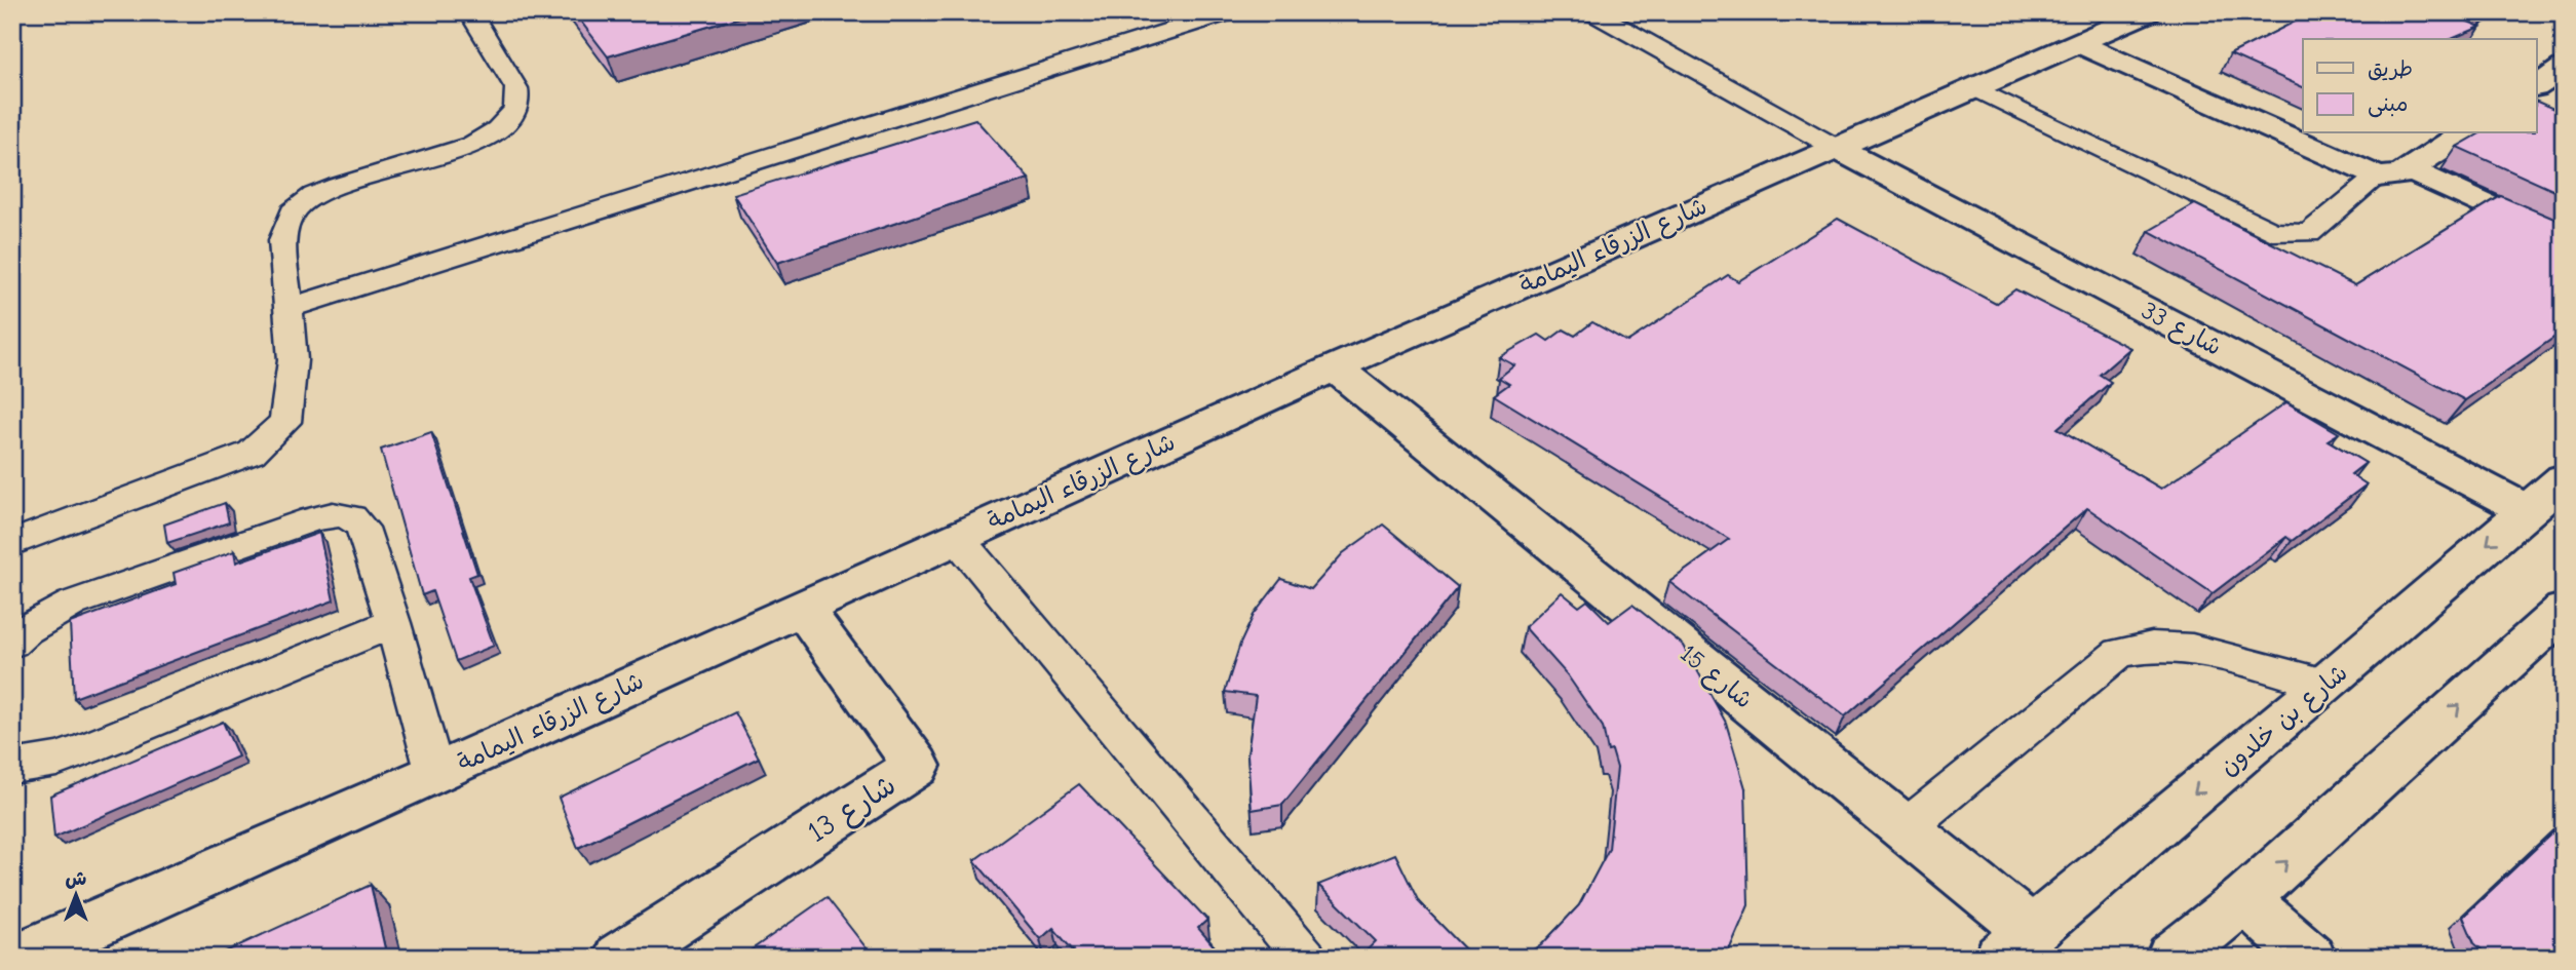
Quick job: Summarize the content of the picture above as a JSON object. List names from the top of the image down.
{
  "streets": {
    "street": [
      "شارع الزرقاء اليمامة",
      "شارع 33",
      "شارع 15",
      "شارع بن خلدون",
      "شارع 13"
    ]
  },
  "crossings": [
    ["شارع الزرقاء اليمامة", "شارع 33"],
    ["شارع الزرقاء اليمامة", "شارع 15"],
    ["شارع الزرقاء اليمامة", "شارع 13"],
    ["شارع 33", "شارع بن خلدون"],
    ["شارع 15", "شارع بن خلدون"]
  ],
  "legend": ["طريق", "مبنى"],
  "north": "top"
}
